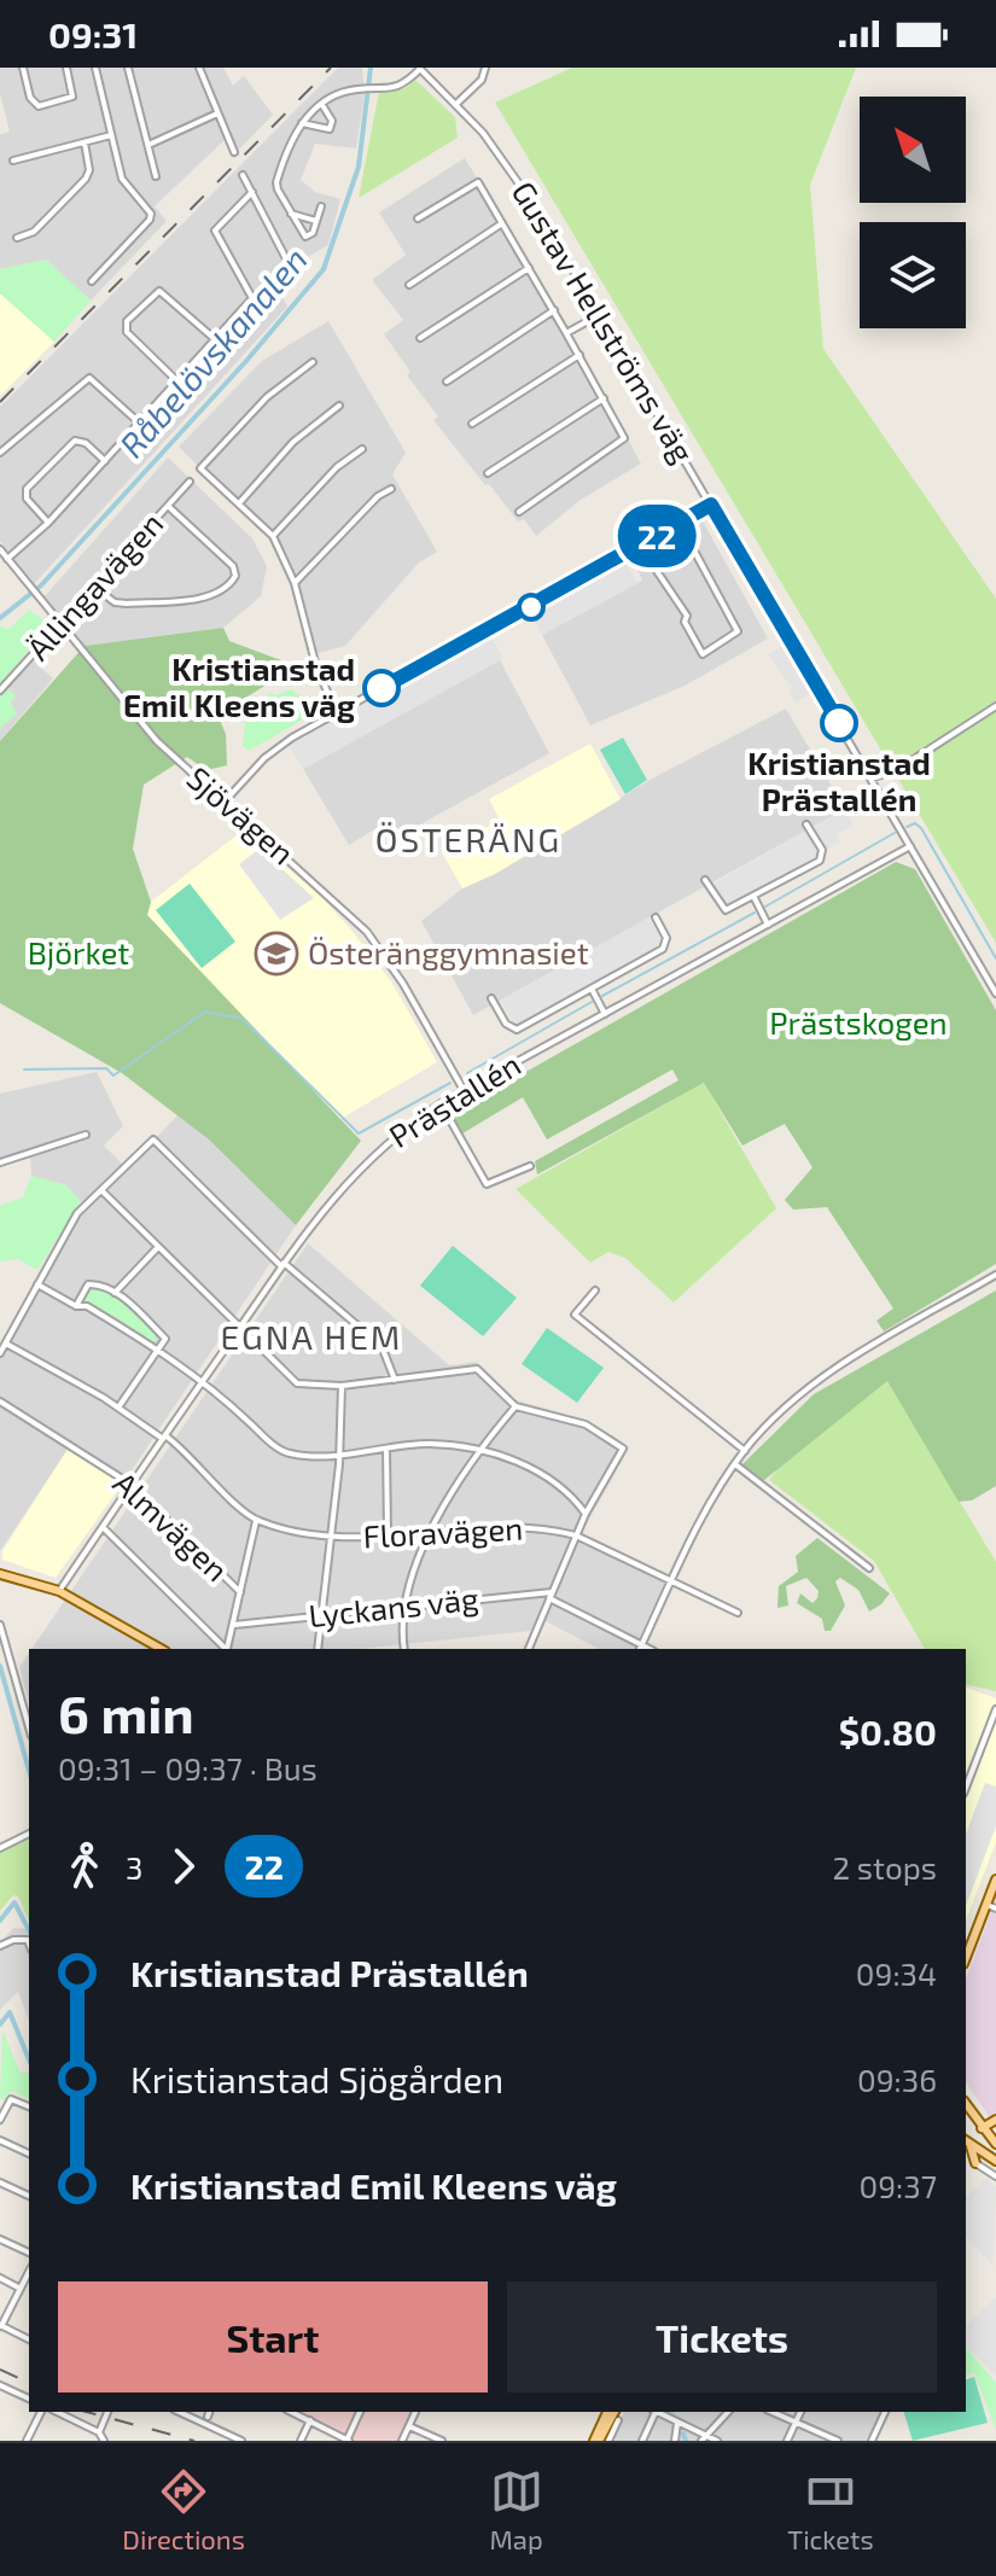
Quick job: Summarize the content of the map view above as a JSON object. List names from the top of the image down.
{
  "streets": {
    "street": [
      "Gustav Hellströms väg",
      "Ällingavägen",
      "Sjövägen",
      "Prästallén",
      "Almvägen",
      "Floravägen",
      "Lyckans väg"
    ]
  },
  "crossings": [
    ["Gustav Hellströms väg", "Prästallén"],
    ["Ällingavägen", "Sjövägen"],
    ["Sjövägen", "Prästallén"],
    ["Prästallén", "Almvägen"]
  ],
  "districts": ["ÖSTERÄNG", "EGNA HEM"],
  "water": ["Råbelövskanalen"],
  "parks": ["Björket", "Prästskogen"],
  "places": {
    "other": ["Kristianstad Emil Kleens väg", "Kristianstad Prästallén"],
    "school or university": ["Österänggymnasiet"]
  },
  "lines": ["bus line 22"],
  "north": "top left",
  "page": {
    "status": "09:31",
    "on_map": "22",
    "heading": ["6 min", "09:31 – 09:37 · Bus", "$0.80"],
    "legs": ["3", "22", "2 stops"],
    "list": [
      {
        "name": "Kristianstad Prästallén",
        "value": "09:34"
      },
      {
        "name": "Kristianstad Sjögården",
        "value": "09:36"
      },
      {
        "name": "Kristianstad Emil Kleens väg",
        "value": "09:37"
      }
    ],
    "buttons": ["Start", "Tickets"],
    "tabs": ["Directions", "Map", "Tickets"]
  }
}
